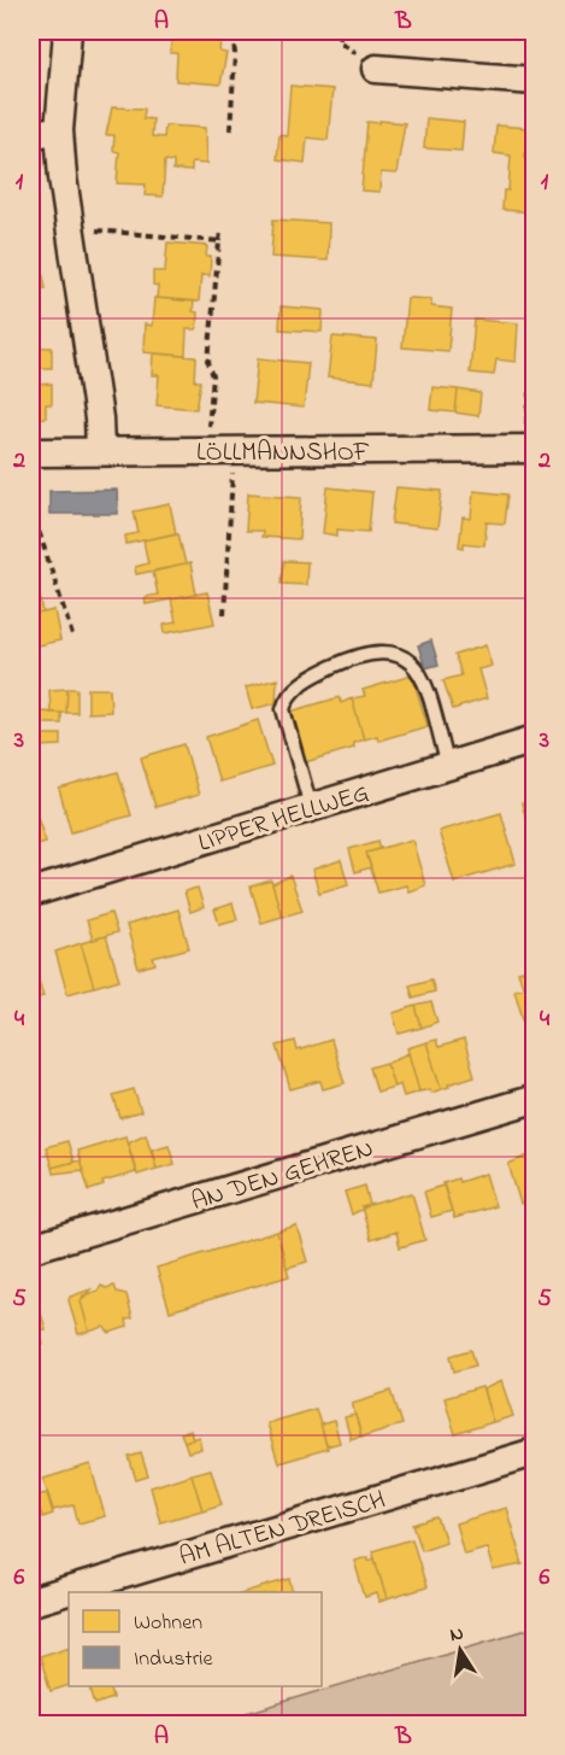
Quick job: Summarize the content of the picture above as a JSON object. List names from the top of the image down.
{
  "streets": {
    "street": [
      "LÖLLMANNSHOF",
      "LIPPER HELLWEG",
      "AN DEN GEHREN",
      "AM ALTEN DREISCH"
    ]
  },
  "legend": ["Wohnen", "Industrie"],
  "north": "top",
  "grid": {
    "columns": ["A", "B"],
    "rows": [
      "1",
      "2",
      "3",
      "4",
      "5",
      "6"
    ]
  }
}
